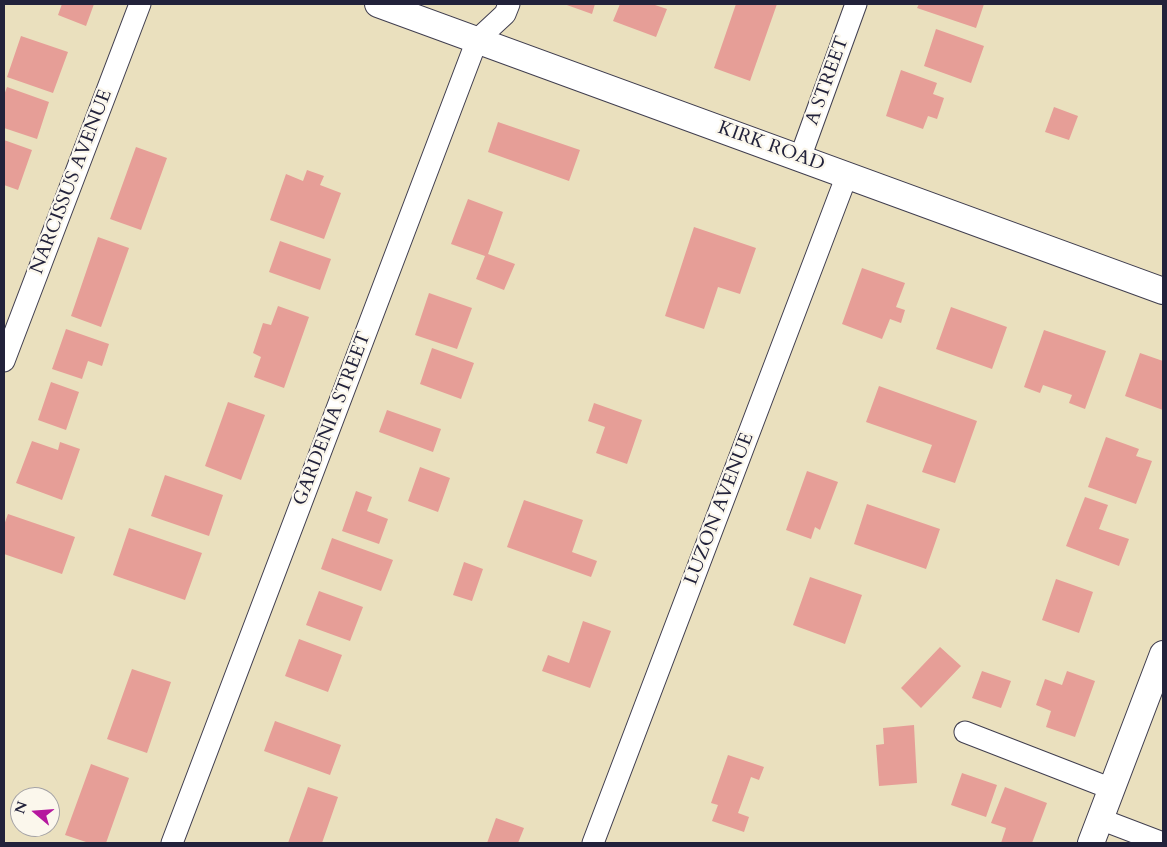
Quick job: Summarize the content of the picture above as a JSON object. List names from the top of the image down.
{
  "streets": {
    "street": [
      "A STREET",
      "KIRK ROAD",
      "NARCISSUS AVENUE",
      "GARDENIA STREET",
      "LUZON AVENUE"
    ]
  },
  "crossings": [
    ["A STREET", "KIRK ROAD"],
    ["KIRK ROAD", "GARDENIA STREET"],
    ["KIRK ROAD", "LUZON AVENUE"]
  ],
  "north": "left"
}
